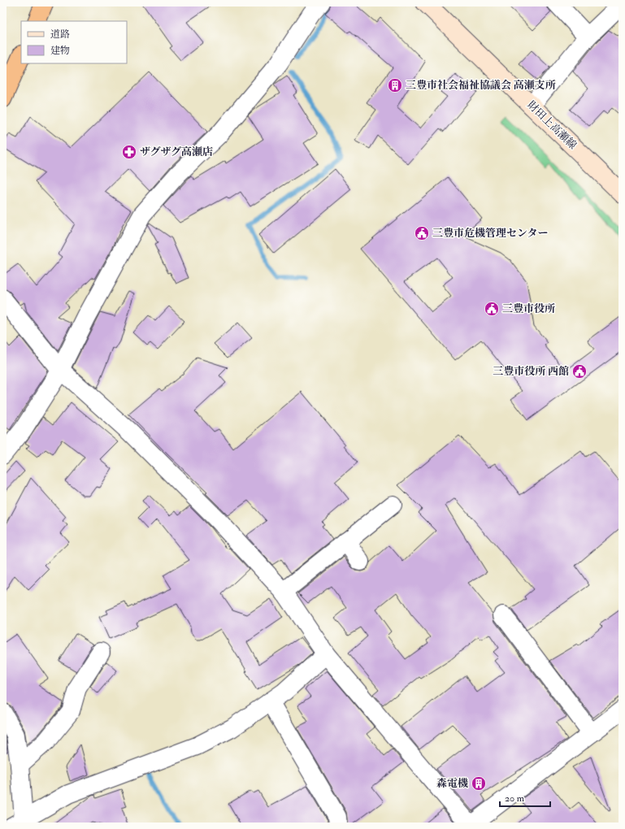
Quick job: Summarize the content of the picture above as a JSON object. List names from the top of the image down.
{
  "streets": {
    "main road": ["財田上高瀬線"]
  },
  "places": {
    "building": ["三豊市社会福祉協議会 高瀬支所", "森電機"],
    "pharmacy": ["ザグザグ高瀬店"],
    "public building": ["三豊市危機管理センター", "三豊市役所", "三豊市役所 西館"]
  },
  "legend": ["道路", "建物"],
  "scale_bar": "20 m"
}
